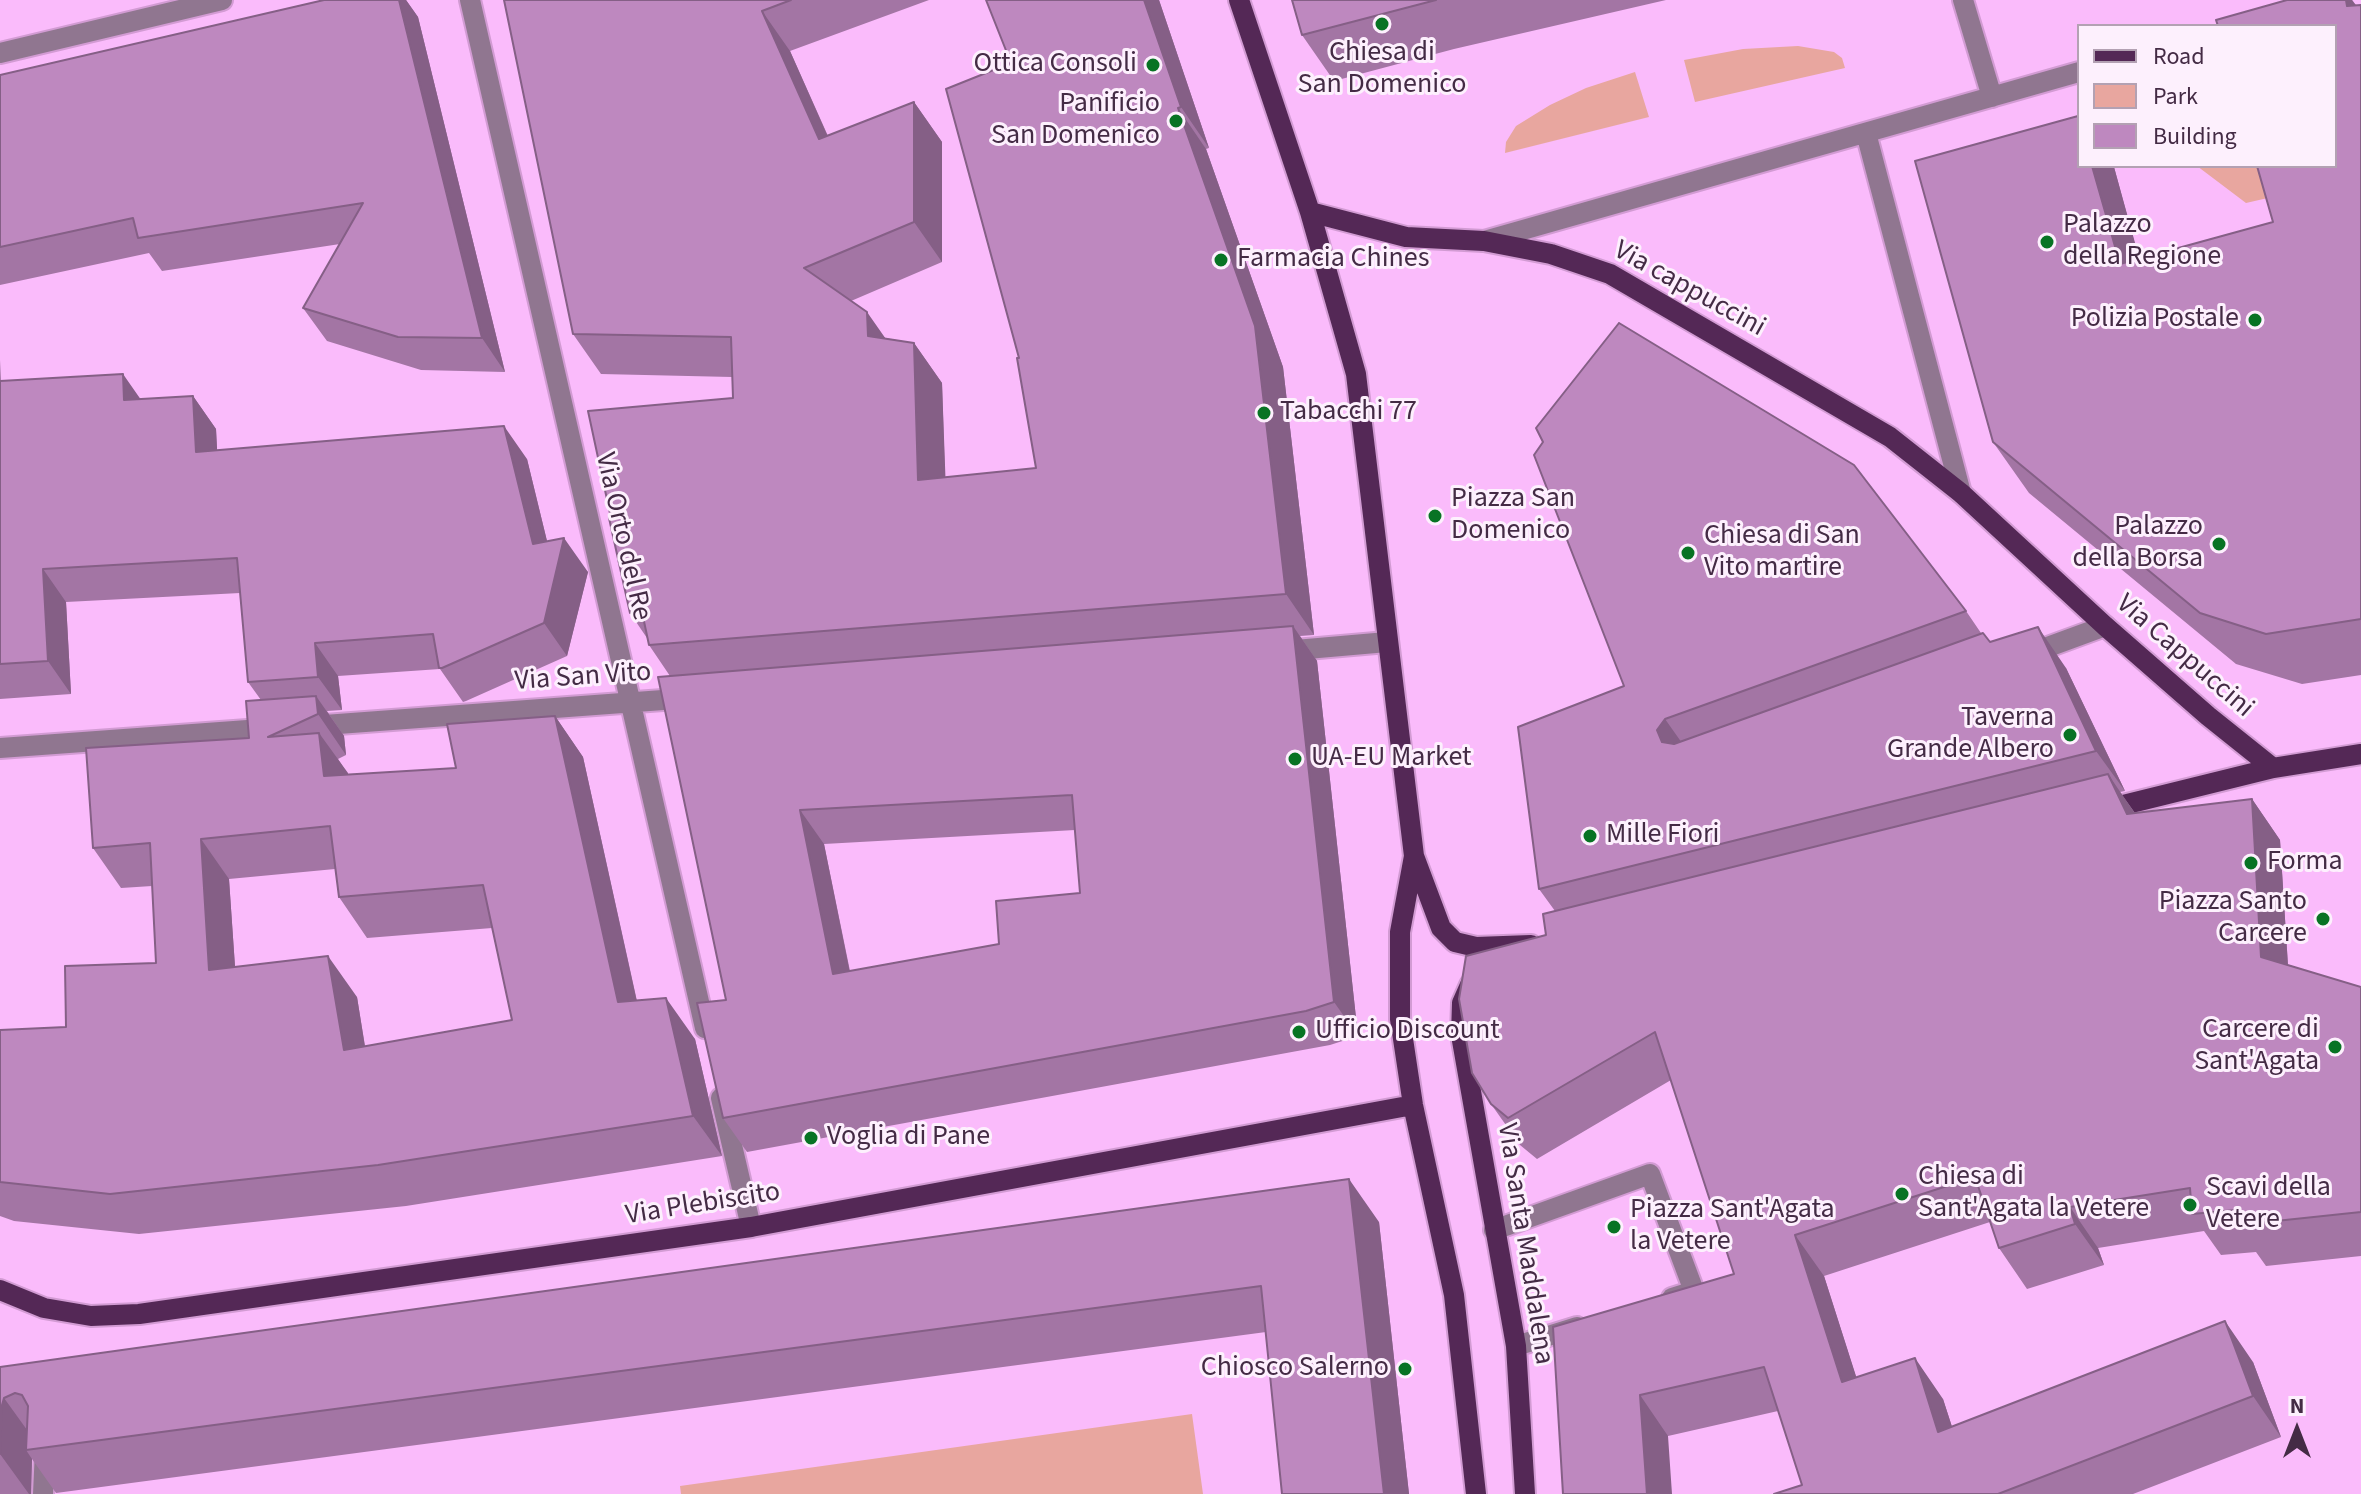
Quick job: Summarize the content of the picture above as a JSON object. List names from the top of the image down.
{
  "streets": {
    "main road": [
      "Via cappuccini",
      "Via Cappuccini",
      "Via Plebiscito",
      "Via Santa Maddalena"
    ],
    "street": ["Via Orto del Re", "Via San Vito"]
  },
  "crossings": [
    ["Via cappuccini", "Via Cappuccini"],
    ["Via Orto del Re", "Via San Vito"]
  ],
  "places": [
    "Chiesa di San Domenico",
    "Ottica Consoli",
    "Panificio San Domenico",
    "Palazzo della Regione",
    "Farmacia Chines",
    "Polizia Postale",
    "Tabacchi 77",
    "Piazza San Domenico",
    "Palazzo della Borsa",
    "Chiesa di San Vito martire",
    "Taverna Grande Albero",
    "UA-EU Market",
    "Mille Fiori",
    "Forma",
    "Piazza Santo Carcere",
    "Ufficio Discount",
    "Carcere di Sant'Agata",
    "Voglia di Pane",
    "Chiesa di Sant'Agata la Vetere",
    "Scavi della Vetere",
    "Piazza Sant'Agata la Vetere",
    "Chiosco Salerno"
  ],
  "legend": ["Road", "Park", "Building"],
  "north": "top"
}
